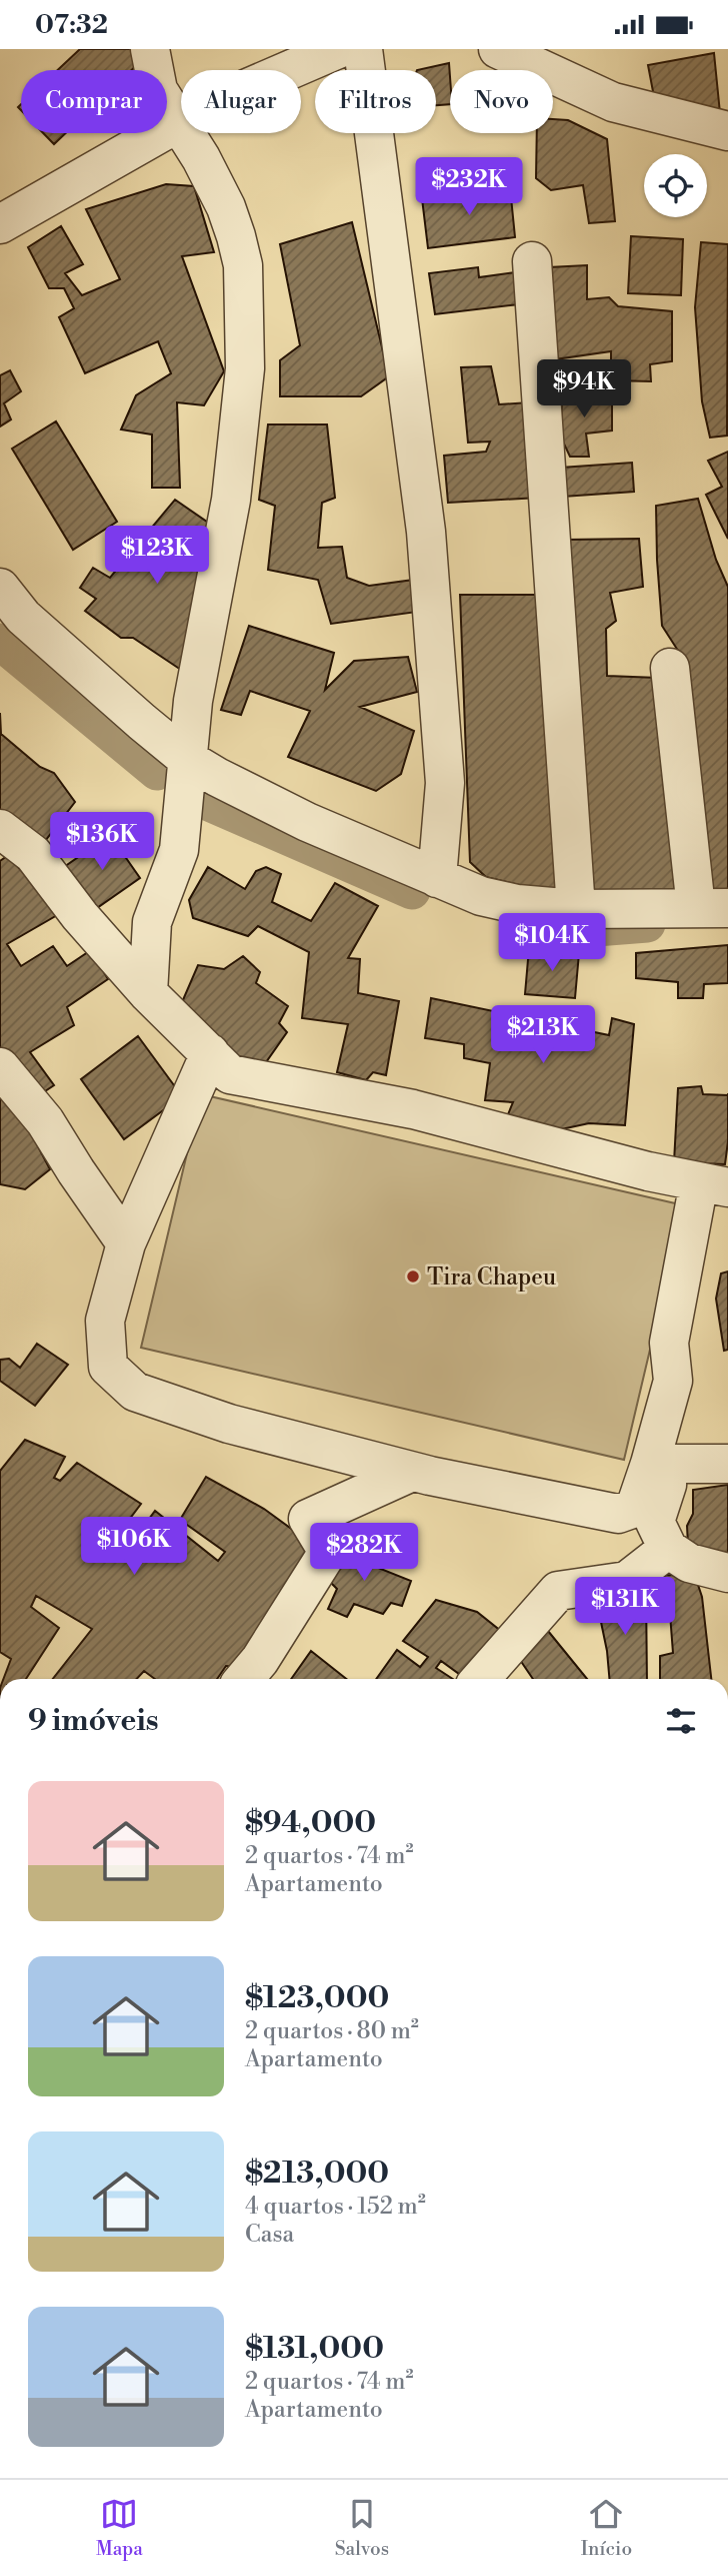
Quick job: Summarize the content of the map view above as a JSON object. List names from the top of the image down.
{
  "places": ["Tira Chapeu"],
  "page": {
    "status": "07:32",
    "chip": [
      "Comprar",
      "Alugar",
      "Filtros",
      "Novo"
    ],
    "price": [
      "$232K",
      "$94K",
      "$123K",
      "$136K",
      "$104K",
      "$213K",
      "$106K",
      "$282K",
      "$131K"
    ],
    "heading": "9 imóveis",
    "list": [
      {
        "name": "$94,000",
        "note": "2 quartos · 74 m² · Apartamento"
      },
      {
        "name": "$123,000",
        "note": "2 quartos · 80 m² · Apartamento"
      },
      {
        "name": "$213,000",
        "note": "4 quartos · 152 m² · Casa"
      },
      {
        "name": "$131,000",
        "note": "2 quartos · 74 m² · Apartamento"
      }
    ],
    "tabs": ["Mapa", "Salvos", "Início"]
  }
}
